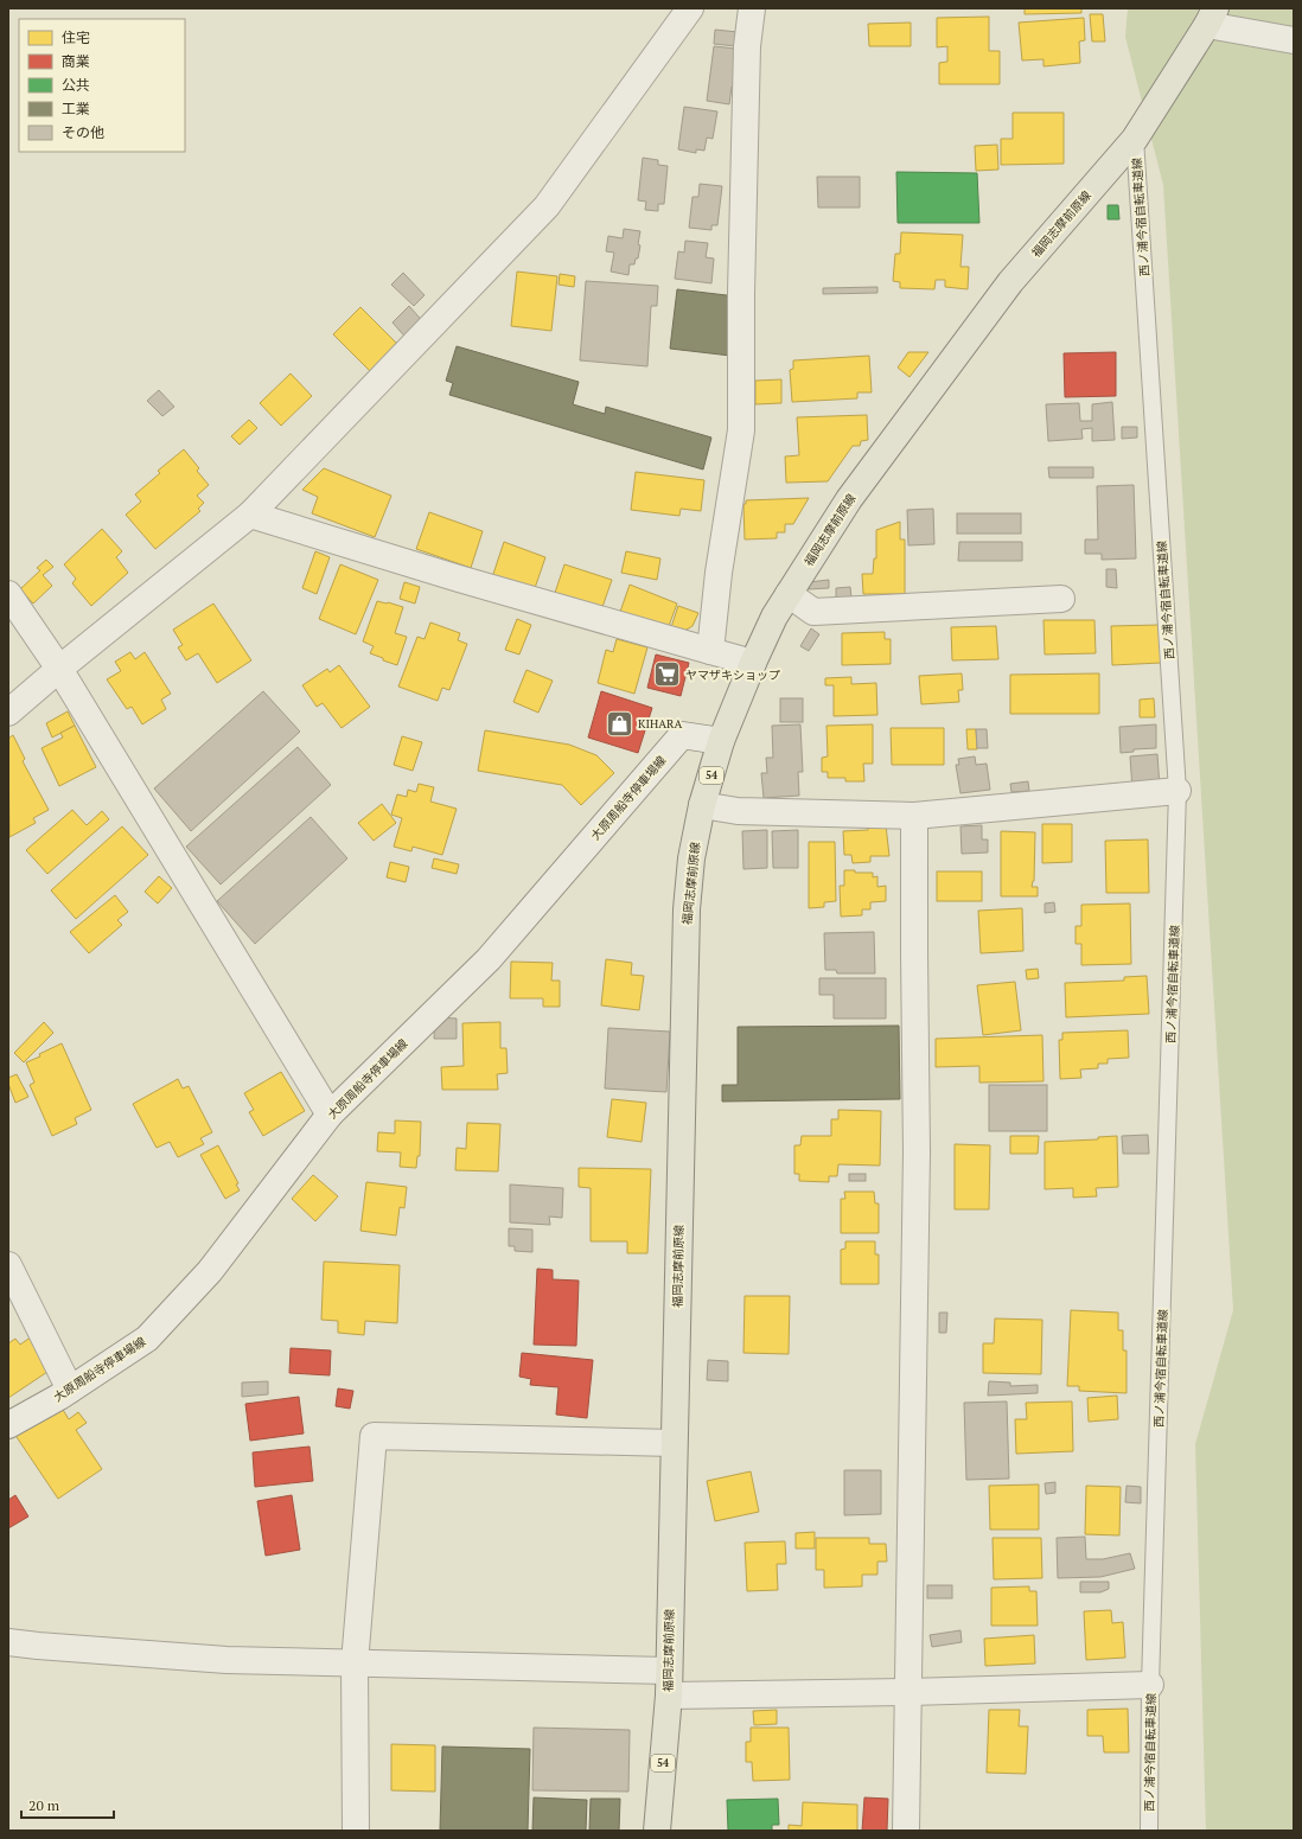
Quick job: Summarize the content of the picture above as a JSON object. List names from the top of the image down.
{
  "streets": {
    "main road": ["福岡志摩前原線", "54"],
    "street": ["大原周船寺停車場線"],
    "lane": ["西ノ浦今宿自転車道線"]
  },
  "crossings": [
    ["西ノ浦今宿自転車道線", "福岡志摩前原線"],
    ["福岡志摩前原線", "大原周船寺停車場線"]
  ],
  "places": {
    "supermarket": ["ヤマザキショップ"],
    "shop": ["KIHARA"]
  },
  "legend": [
    "住宅",
    "商業",
    "公共",
    "工業",
    "その他"
  ],
  "scale_bar": "20 m"
}
